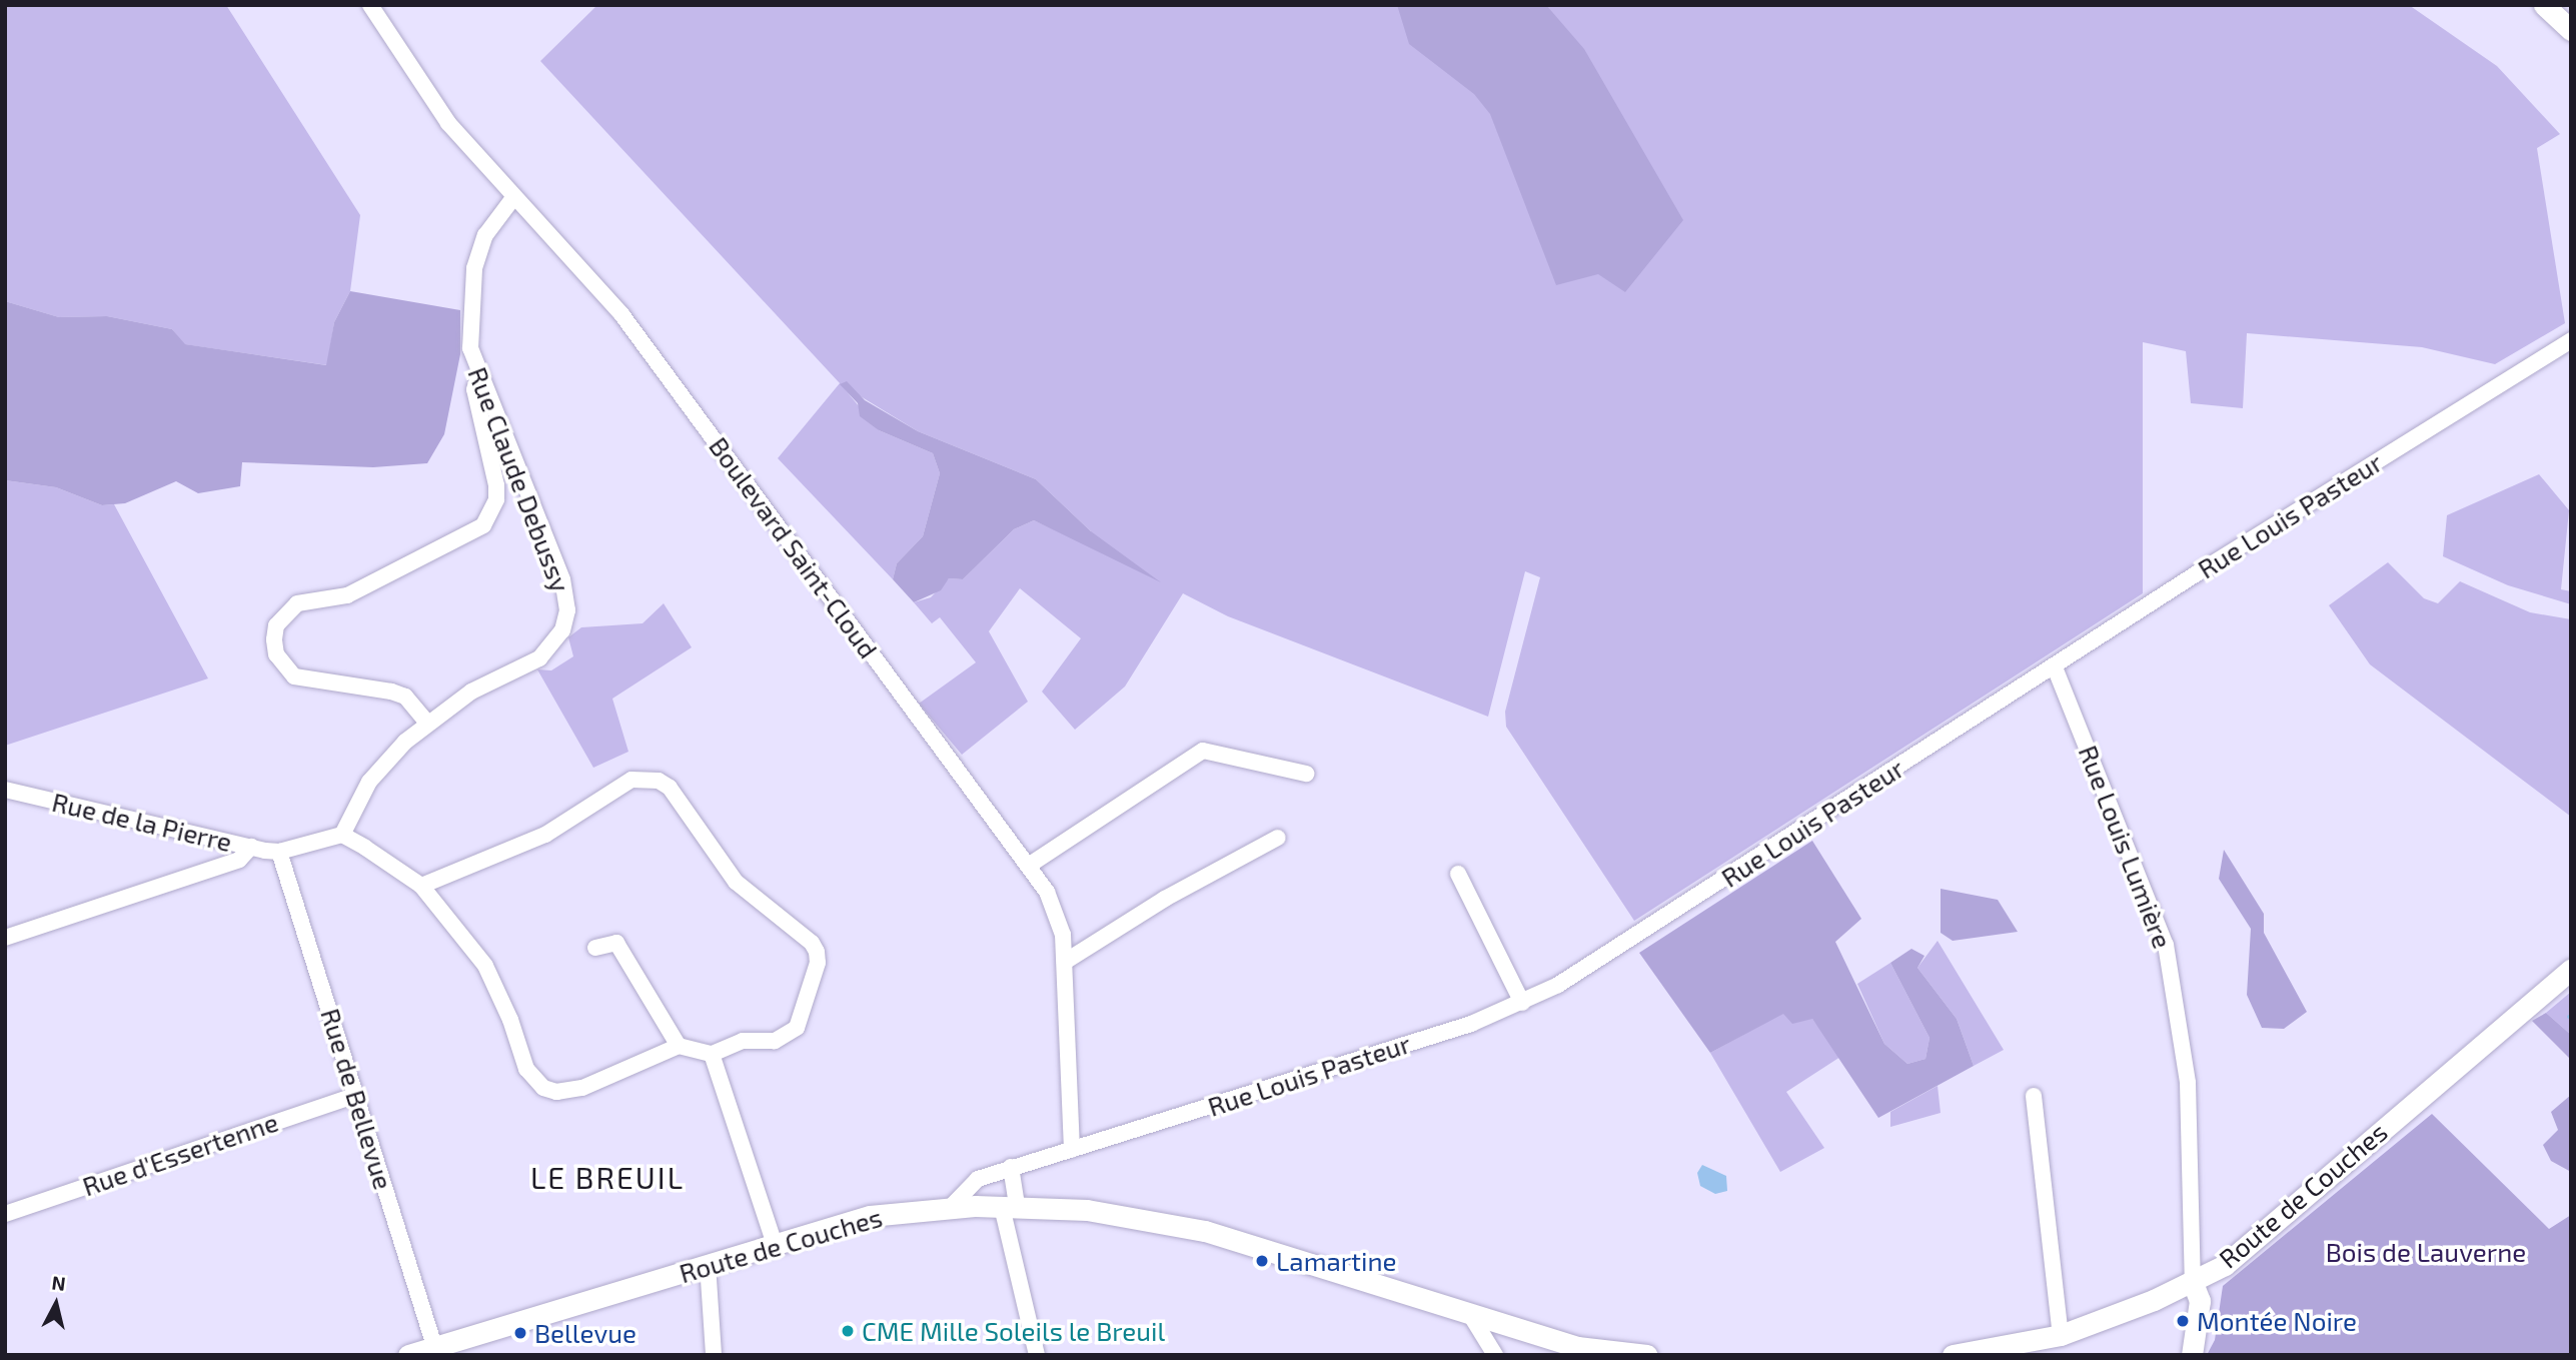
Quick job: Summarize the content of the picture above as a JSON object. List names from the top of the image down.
{
  "streets": {
    "main road": ["Route de Couches"],
    "street": [
      "Rue Claude Debussy",
      "Rue Louis Pasteur",
      "Boulevard Saint-Cloud",
      "Rue de la Pierre",
      "Rue Louis Lumière",
      "Rue de Bellevue",
      "Rue d'Essertenne"
    ]
  },
  "crossings": [
    ["Rue Claude Debussy", "Boulevard Saint-Cloud"],
    ["Rue Louis Pasteur", "Boulevard Saint-Cloud"],
    ["Rue Louis Pasteur", "Rue Louis Lumière"],
    ["Rue Louis Pasteur", "Route de Couches"],
    ["Rue de la Pierre", "Rue de Bellevue"],
    ["Rue Louis Lumière", "Route de Couches"],
    ["Rue de Bellevue", "Rue d'Essertenne"],
    ["Rue de Bellevue", "Route de Couches"]
  ],
  "districts": ["LE BREUIL"],
  "parks": ["Bois de Lauverne"],
  "places": [
    "Lamartine",
    "Montée Noire",
    "CME Mille Soleils le Breuil",
    "Bellevue"
  ],
  "north": "top"
}
